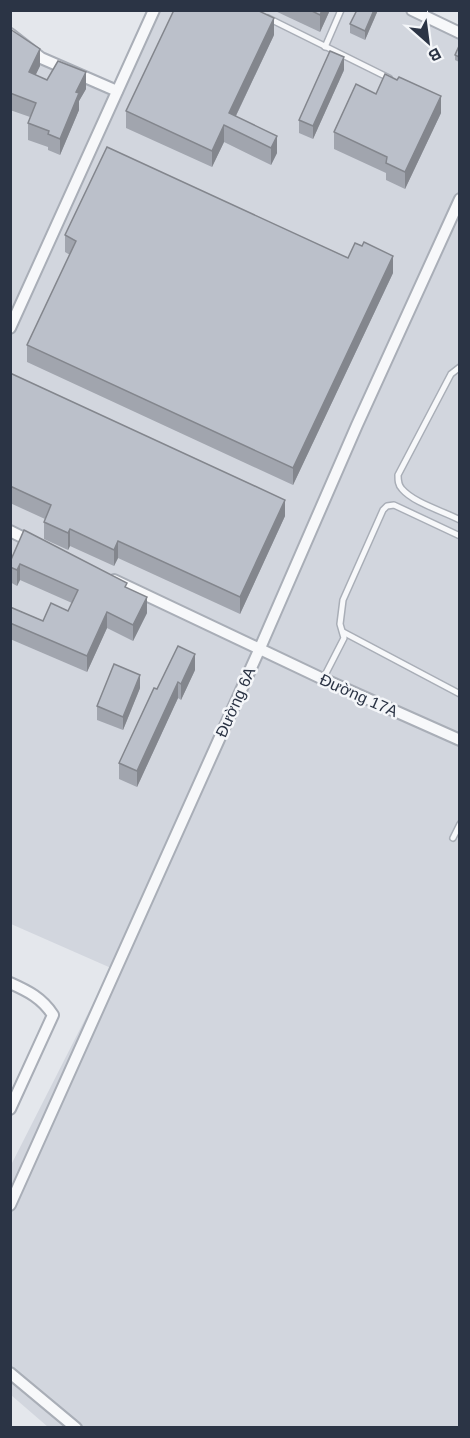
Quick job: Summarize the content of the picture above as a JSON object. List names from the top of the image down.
{
  "streets": {
    "street": ["Đường 17A", "Đường 6A"]
  },
  "crossings": [
    ["Đường 17A", "Đường 6A"]
  ],
  "north": "bottom right"
}
